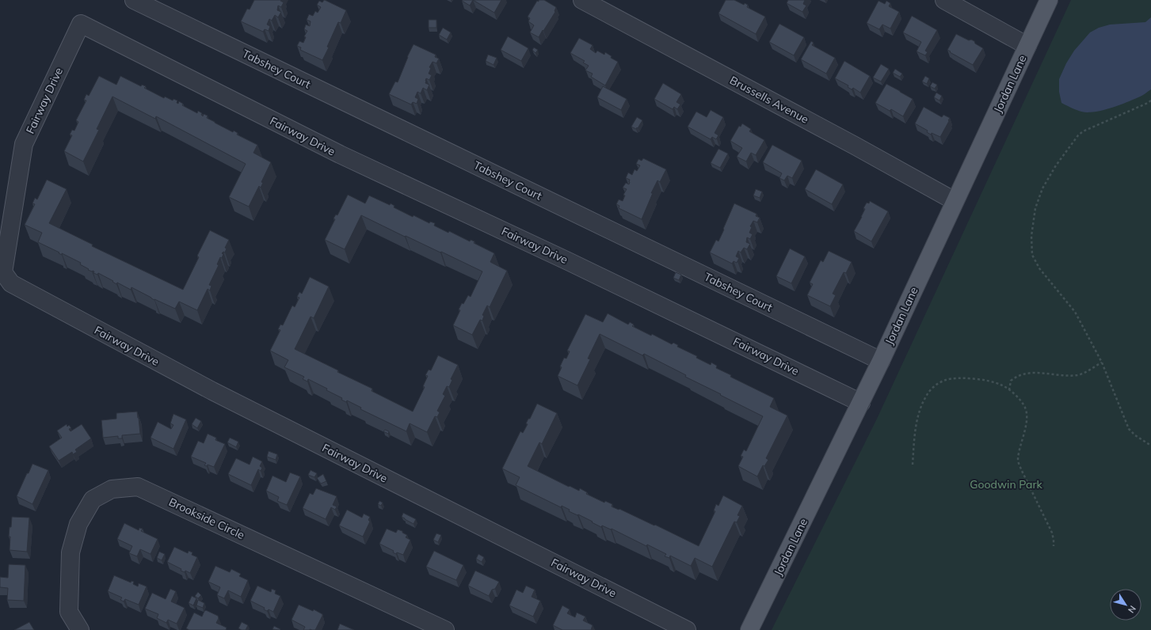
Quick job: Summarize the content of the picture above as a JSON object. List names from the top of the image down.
{
  "streets": {
    "main road": ["Jordan Lane"],
    "street": [
      "Tabshey Court",
      "Brussells Avenue",
      "Fairway Drive",
      "Brookside Circle"
    ]
  },
  "crossings": [
    ["Tabshey Court", "Jordan Lane"],
    ["Jordan Lane", "Brussells Avenue"],
    ["Jordan Lane", "Fairway Drive"]
  ],
  "parks": ["Goodwin Park"],
  "north": "bottom right"
}
